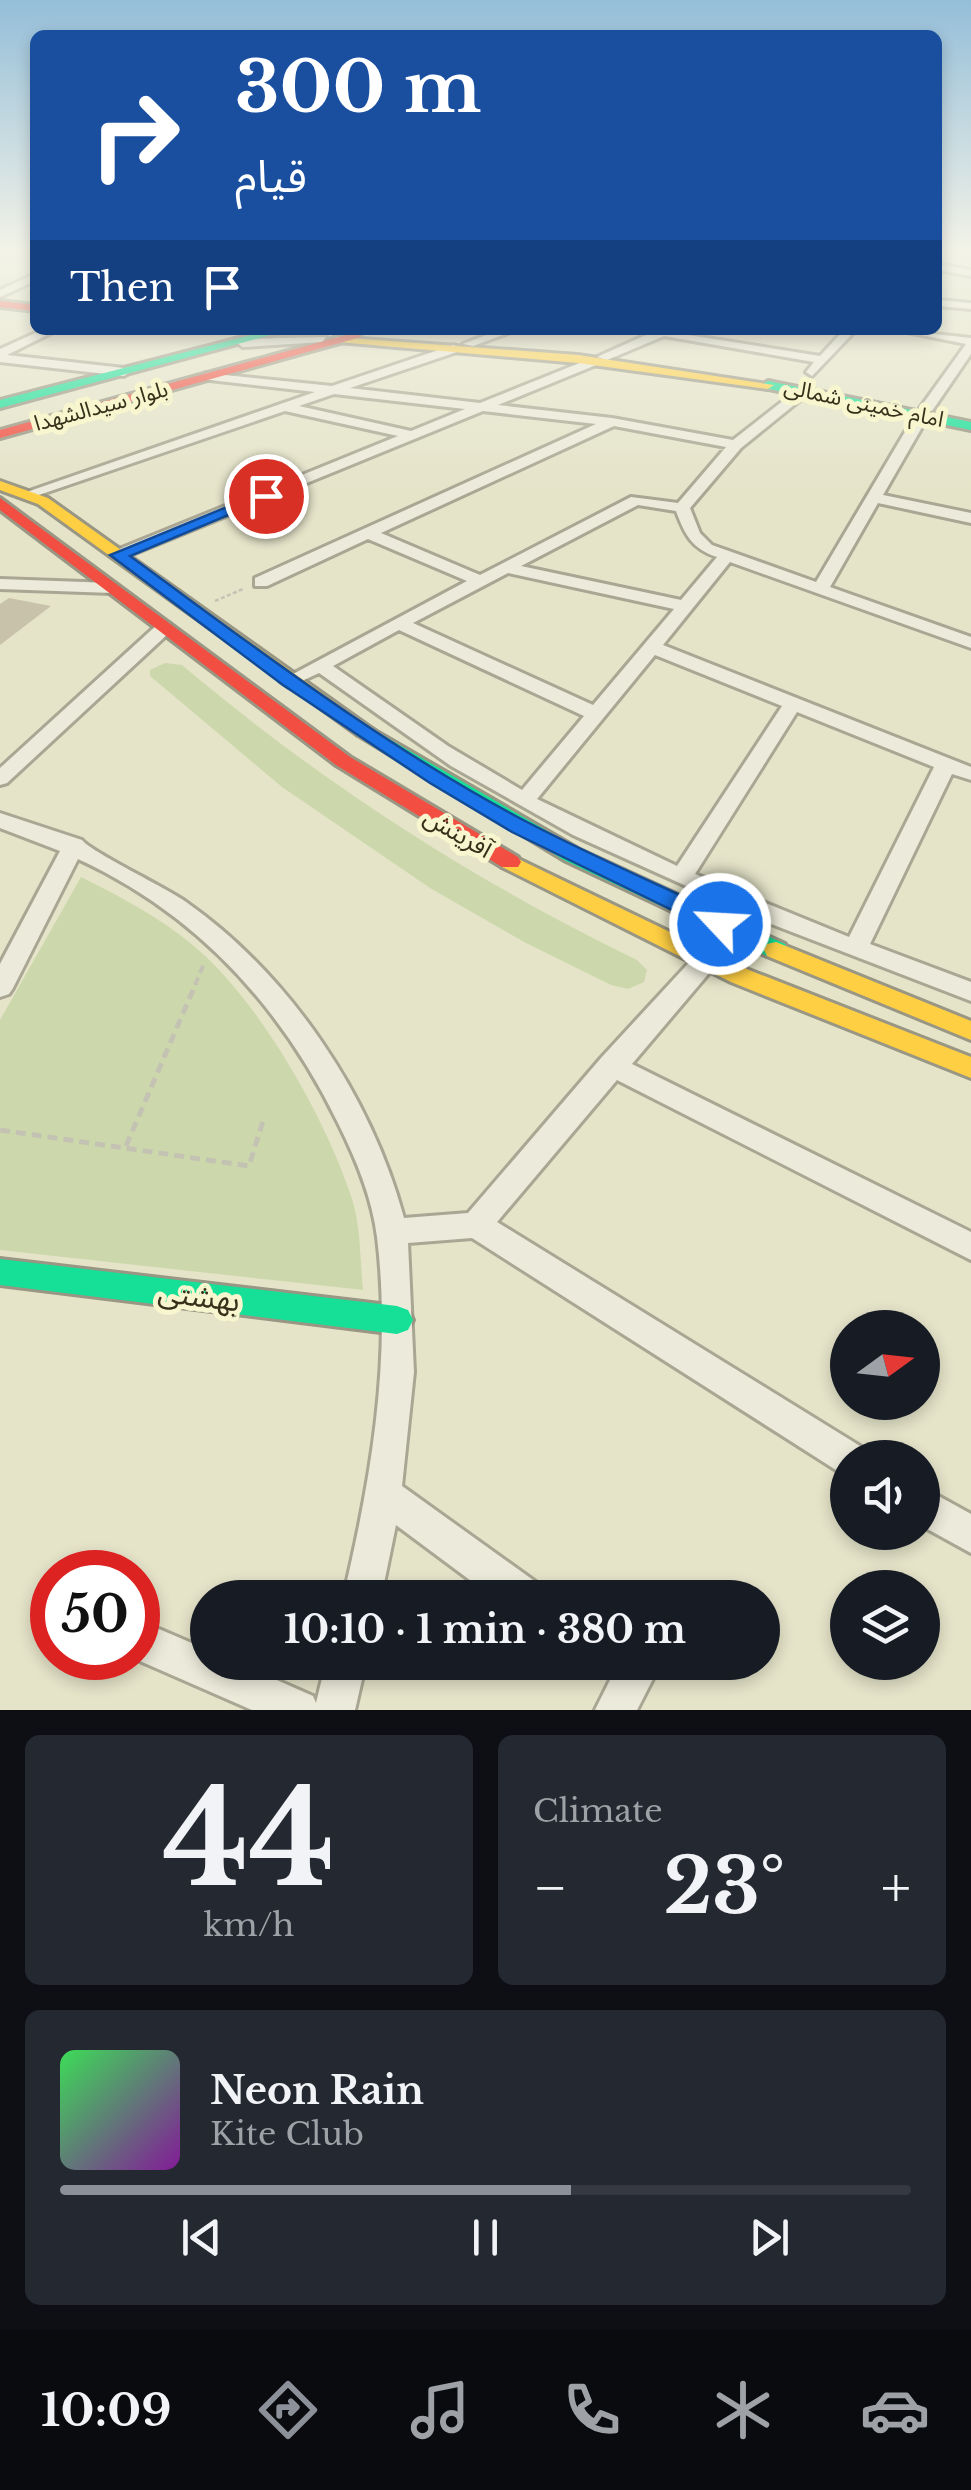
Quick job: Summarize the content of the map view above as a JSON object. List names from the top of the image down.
{
  "streets": {
    "main road": [
      "امام خمینی شمالی",
      "بلوار سیدالشهدا",
      "آفرینش",
      "بهشتی"
    ]
  },
  "crossings": [
    ["امام خمینی شمالی", "بلوار سیدالشهدا"]
  ],
  "north": "right",
  "page": {
    "turn": ["300 m", "قیام"],
    "then": "Then",
    "limit": "50",
    "trip": "10:10 · 1 min · 380 m",
    "tile": [
      ["44", "km/h"],
      "Climate"
    ],
    "heat": ["−", "23°", "+"],
    "song": ["Neon Rain", "Kite Club"],
    "tabs": "10:09"
  }
}
